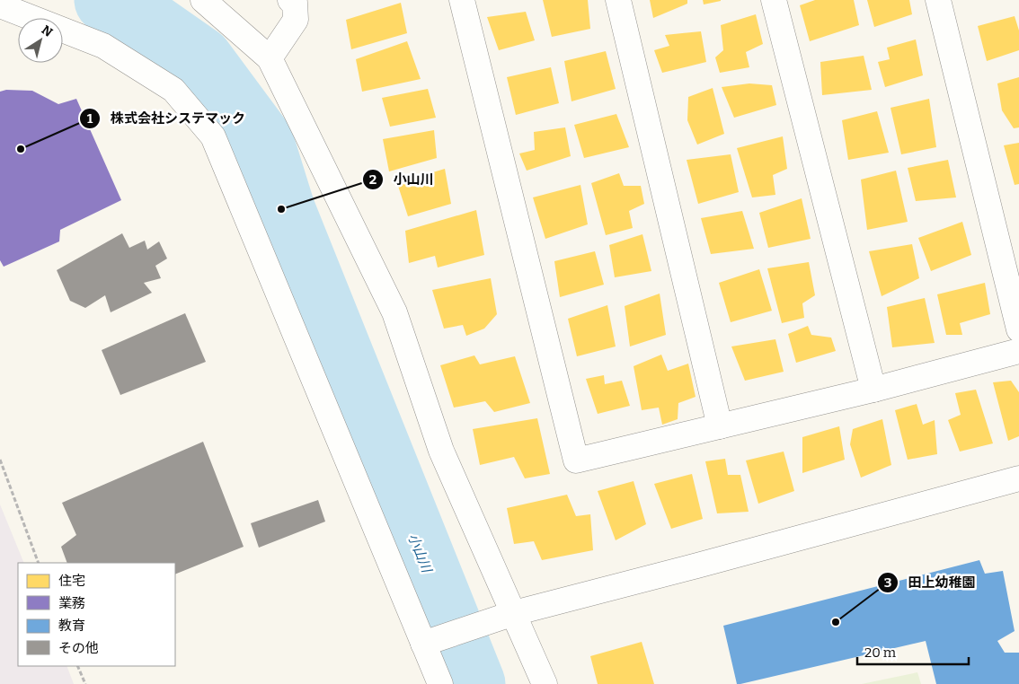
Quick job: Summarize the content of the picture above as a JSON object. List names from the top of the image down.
{
  "water": ["小山川"],
  "places": ["株式会社システマック", "小山川", "田上幼稚園"],
  "legend": [
    "住宅",
    "業務",
    "教育",
    "その他"
  ],
  "scale_bar": "20 m",
  "north": "top right"
}
